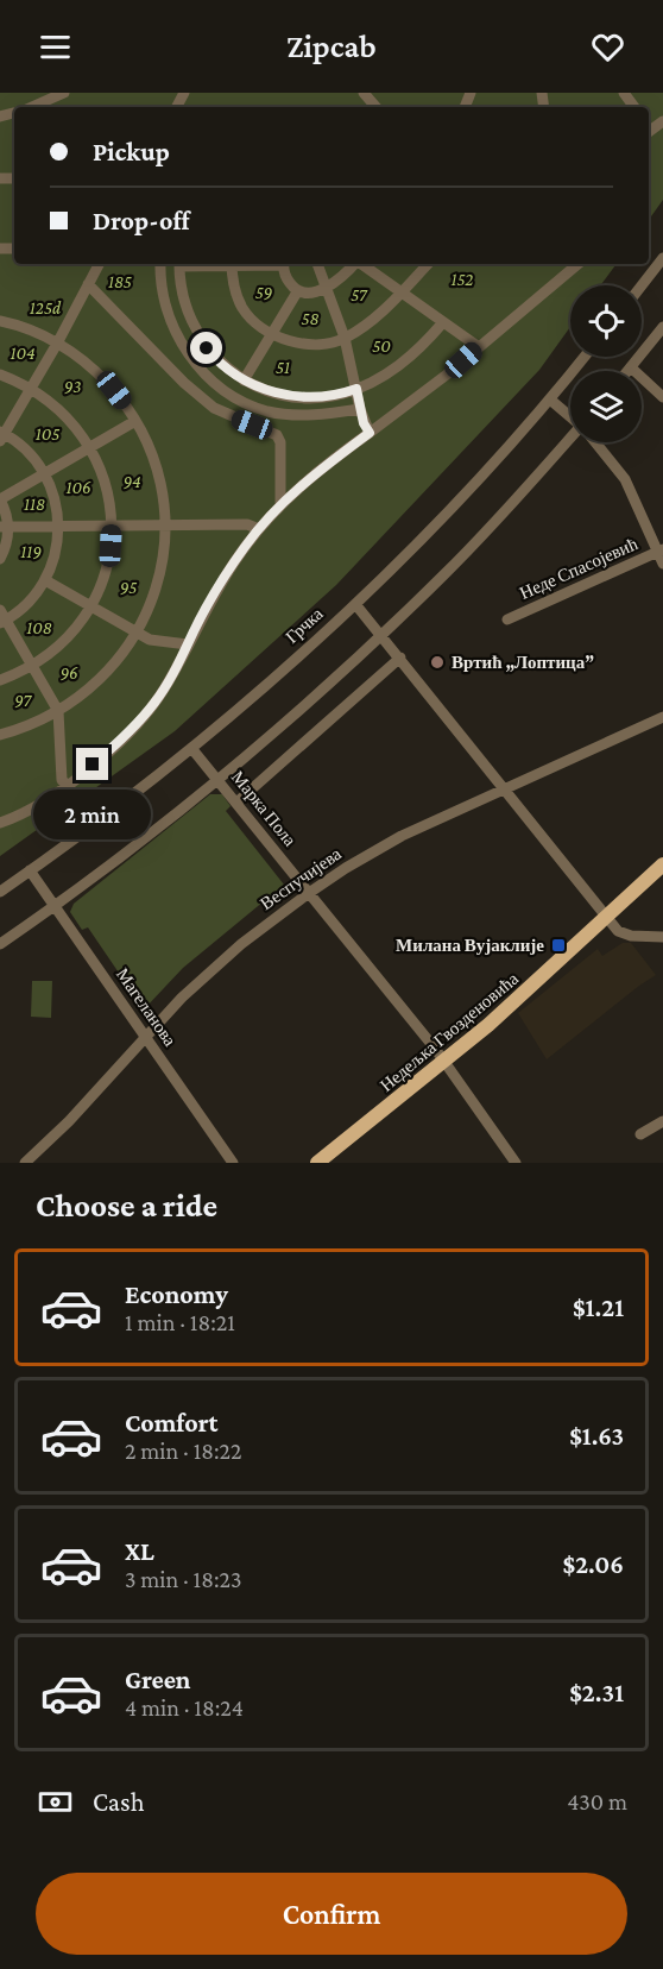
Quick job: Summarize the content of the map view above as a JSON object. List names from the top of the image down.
{
  "streets": {
    "main road": ["Недељка Гвозденовића"],
    "street": [
      "Неде Спасојевић",
      "Грчка",
      "Марка Пола",
      "Веспучијева",
      "Магеланова"
    ]
  },
  "crossings": [
    ["Грчка", "Марка Пола"],
    ["Грчка", "Магеланова"],
    ["Марка Пола", "Веспучијева"],
    ["Марка Пола", "Недељка Гвозденовића"],
    ["Веспучијева", "Магеланова"]
  ],
  "parks": [
    "152",
    "185",
    "59",
    "57",
    "125d",
    "58",
    "50",
    "104",
    "51",
    "93",
    "105",
    "94",
    "106",
    "118",
    "119",
    "95",
    "108",
    "96",
    "97"
  ],
  "places": {
    "other": ["Вртић „Лоптица”"],
    "transit": ["Милана Вујаклије"]
  },
  "page": {
    "header": "Zipcab",
    "banner": ["Pickup", "Drop-off"],
    "bubble": "2 min",
    "heading": "Choose a ride",
    "list": [
      {
        "name": "Economy",
        "note": "1 min · 18:21",
        "value": "$1.21"
      },
      {
        "name": "Comfort",
        "note": "2 min · 18:22",
        "value": "$1.63"
      },
      {
        "name": "XL",
        "note": "3 min · 18:23",
        "value": "$2.06"
      },
      {
        "name": "Green",
        "note": "4 min · 18:24",
        "value": "$2.31"
      }
    ],
    "pay": ["Cash", "430 m"],
    "buttons": "Confirm"
  }
}
